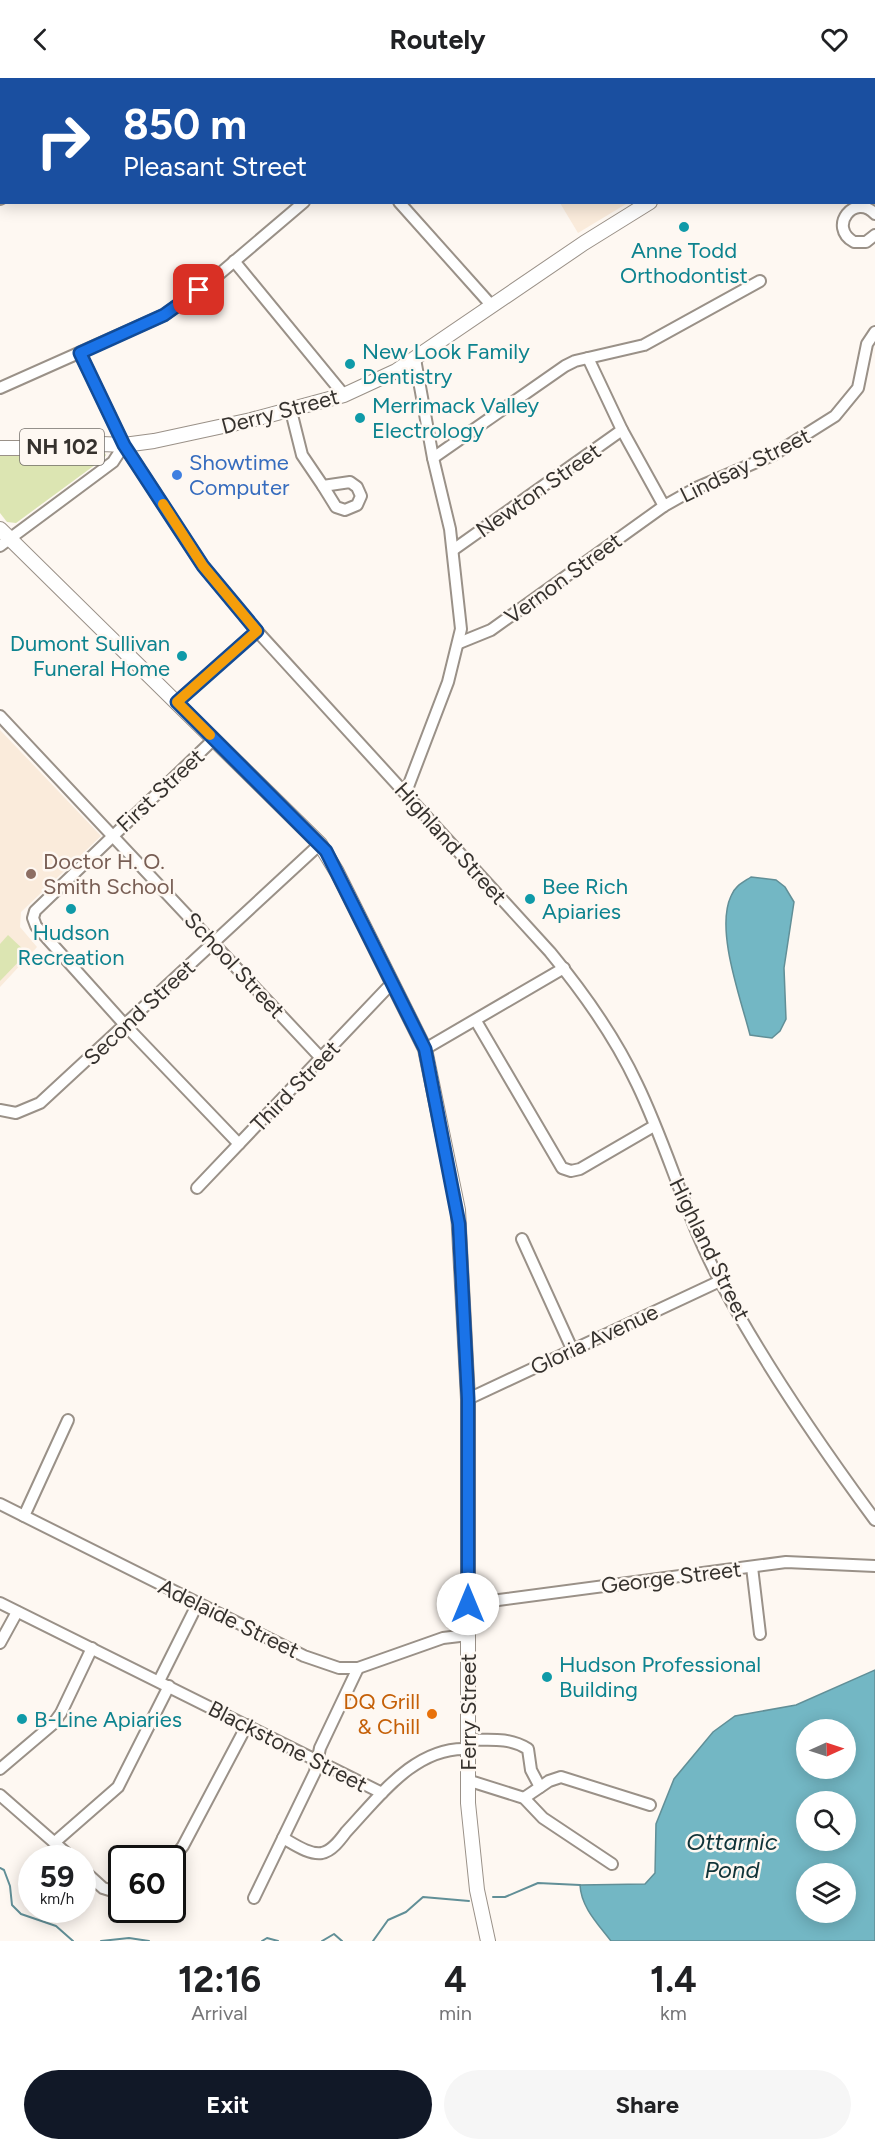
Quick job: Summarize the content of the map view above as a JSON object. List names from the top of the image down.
{
  "streets": {
    "main road": ["Derry Street", "NH 102", "Ferry Street"],
    "street": [
      "Lindsay Street",
      "Newton Street",
      "Vernon Street",
      "First Street",
      "Highland Street",
      "School Street",
      "Second Street",
      "Third Street",
      "Gloria Avenue",
      "George Street",
      "Adelaide Street",
      "Blackstone Street"
    ]
  },
  "crossings": [
    ["Derry Street", "Highland Street"],
    ["Lindsay Street", "Vernon Street"],
    ["First Street", "School Street"],
    ["First Street", "Second Street"],
    ["First Street", "Ferry Street"],
    ["Highland Street", "Gloria Avenue"],
    ["School Street", "Second Street"],
    ["School Street", "Third Street"],
    ["Second Street", "Ferry Street"],
    ["Third Street", "Ferry Street"],
    ["Gloria Avenue", "Ferry Street"],
    ["George Street", "Ferry Street"],
    ["Adelaide Street", "Ferry Street"]
  ],
  "water": ["Ottarnic Pond"],
  "places": [
    "Anne Todd Orthodontist",
    "New Look Family Dentistry",
    "Merrimack Valley Electrology",
    "Showtime Computer",
    "Dumont Sullivan Funeral Home",
    "Doctor H. O. Smith School",
    "Bee Rich Apiaries",
    "Hudson Recreation",
    "Hudson Professional Building",
    "DQ Grill & Chill",
    "B-Line Apiaries"
  ],
  "north": "right",
  "page": {
    "header": "Routely",
    "turn": ["850 m", "Pleasant Street"],
    "speed": "59 km/h",
    "limit": "60",
    "eta": [
      "12:16",
      "Arrival",
      "4",
      "min",
      "1.4",
      "km"
    ],
    "buttons": ["Exit", "Share"]
  }
}
